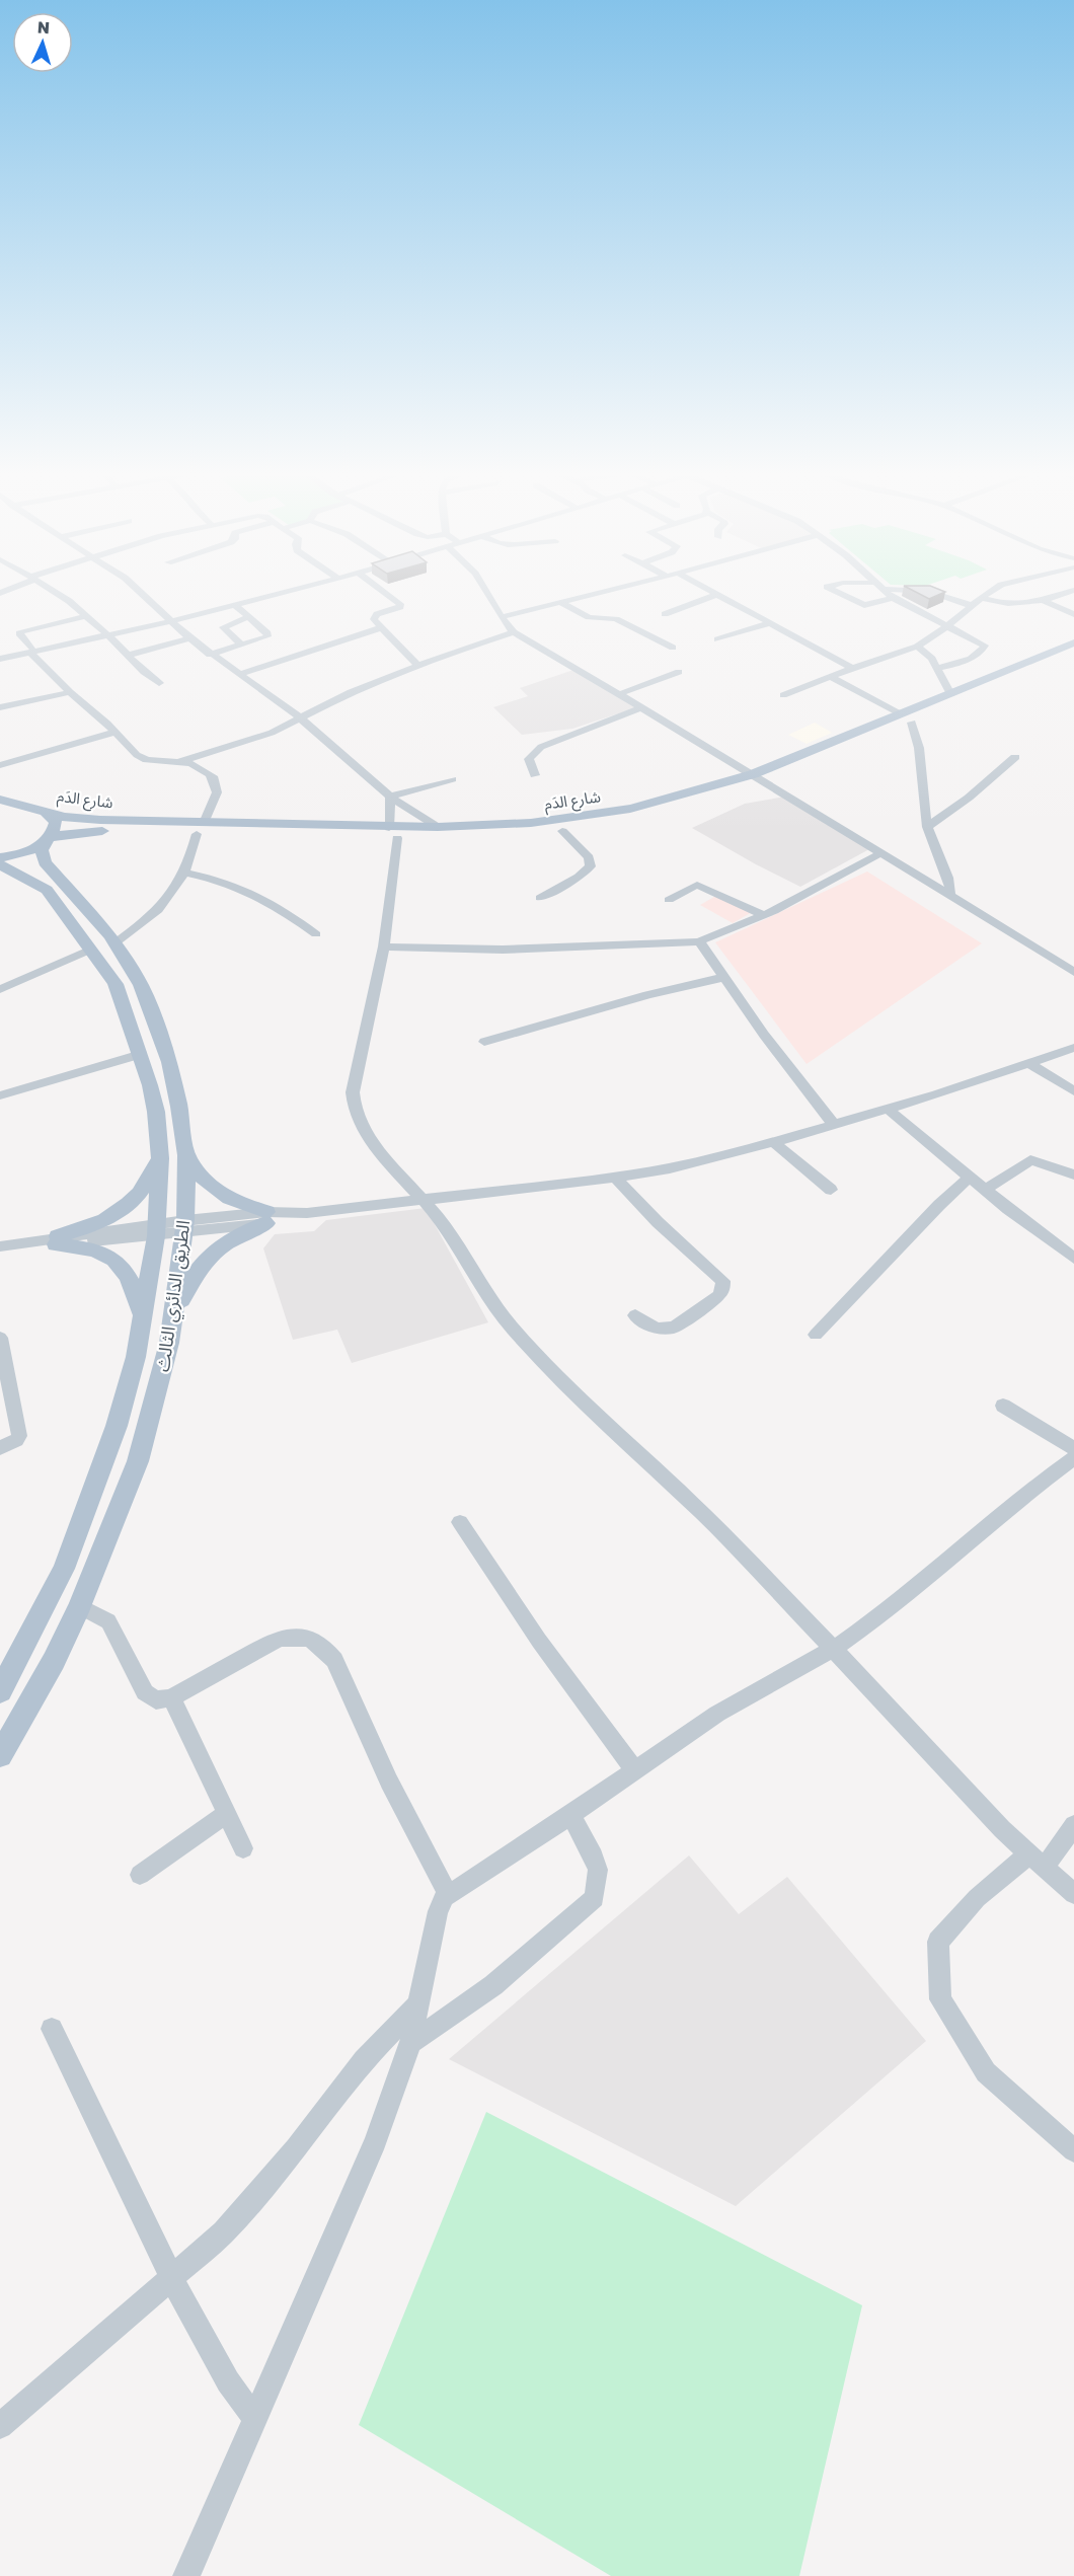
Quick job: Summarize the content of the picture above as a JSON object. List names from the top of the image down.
{
  "streets": {
    "main road": ["شارع الدَم", "الطريق الدائري الثالث"]
  },
  "crossings": [
    ["شارع الدَم", "الطريق الدائري الثالث"]
  ],
  "north": "top"
}
